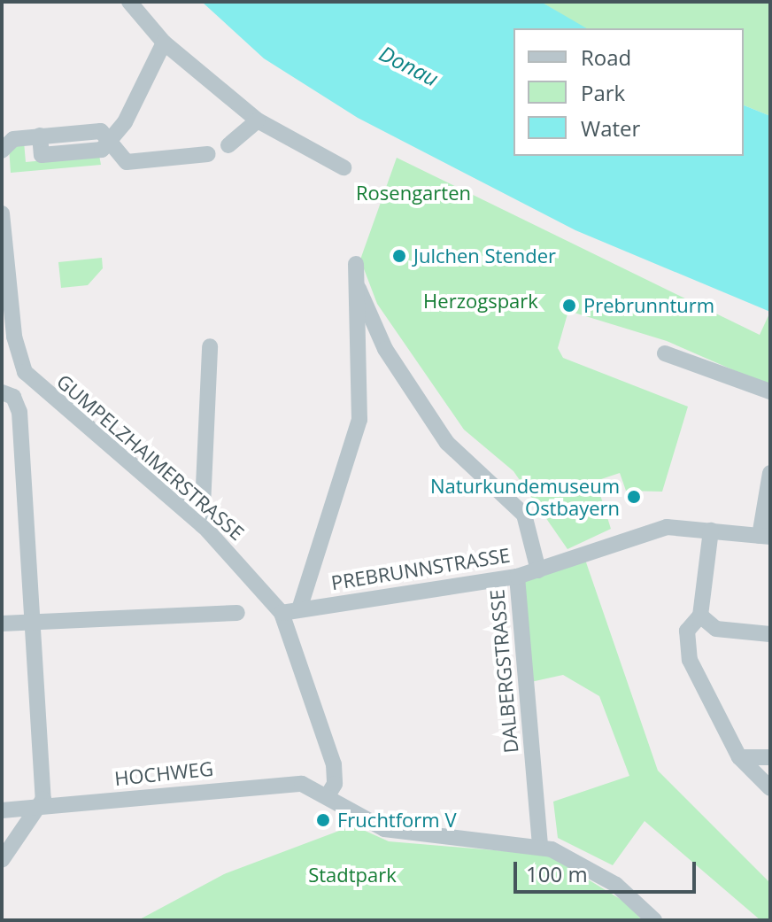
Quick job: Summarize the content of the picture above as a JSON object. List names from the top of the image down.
{
  "streets": {
    "street": [
      "GUMPELZHAIMERSTRASSE",
      "PREBRUNNSTRASSE",
      "DALBERGSTRASSE",
      "HOCHWEG"
    ]
  },
  "crossings": [
    ["GUMPELZHAIMERSTRASSE", "PREBRUNNSTRASSE"],
    ["GUMPELZHAIMERSTRASSE", "HOCHWEG"],
    ["PREBRUNNSTRASSE", "DALBERGSTRASSE"],
    ["DALBERGSTRASSE", "HOCHWEG"]
  ],
  "water": ["Donau"],
  "parks": ["Rosengarten", "Herzogspark", "Stadtpark"],
  "places": [
    "Julchen Stender",
    "Prebrunnturm",
    "Naturkundemuseum Ostbayern",
    "Fruchtform V"
  ],
  "legend": ["Road", "Park", "Water"],
  "scale_bar": "100 m"
}
